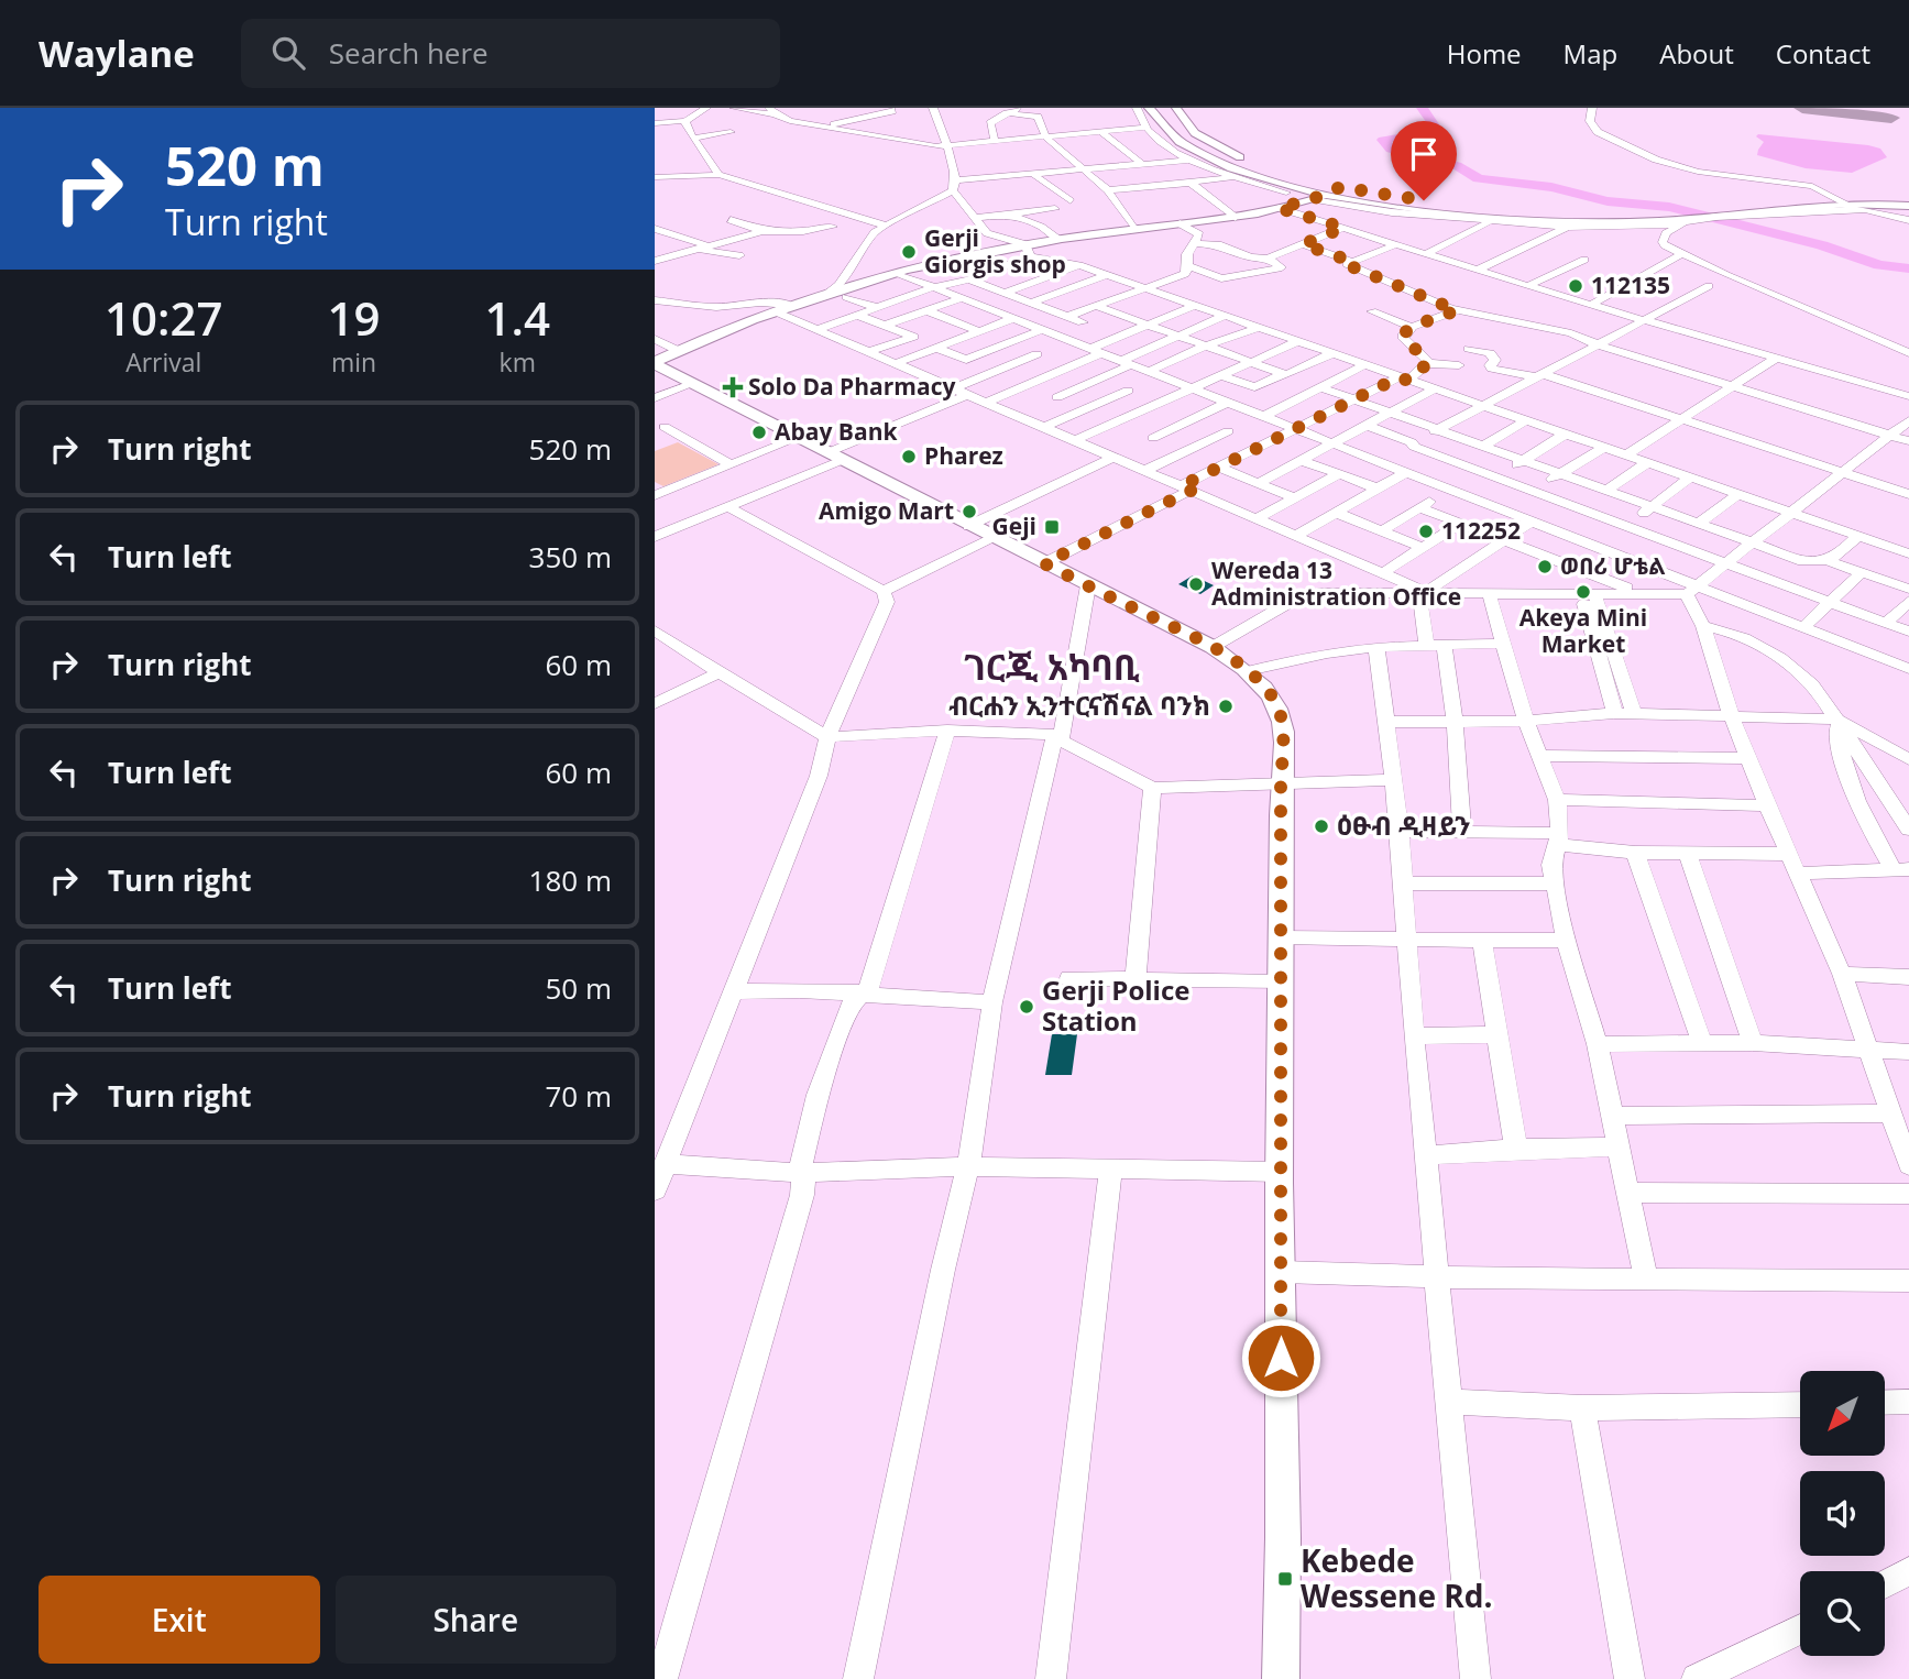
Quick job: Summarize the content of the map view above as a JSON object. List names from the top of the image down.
{
  "districts": ["ገርጂ አካባቢ"],
  "places": {
    "other": [
      "Gerji Giorgis shop",
      "112135",
      "Abay Bank",
      "Pharez",
      "Amigo Mart",
      "112252",
      "ወበሪ ሆቴል",
      "Wereda 13 Administration Office",
      "Akeya Mini Market",
      "ብርሐን ኢንተርናሽናል ባንክ",
      "ዕፁብ ዲዛይን",
      "Gerji Police Station"
    ],
    "health": ["Solo Da Pharmacy"],
    "transit": ["Geji", "Kebede Wessene Rd."]
  },
  "north": "bottom left",
  "page": {
    "header": "Waylane",
    "search": "Search here",
    "nav": [
      "Home",
      "Map",
      "About",
      "Contact"
    ],
    "turn": ["520 m", "Turn right"],
    "eta": [
      "10:27",
      "Arrival",
      "19",
      "min",
      "1.4",
      "km"
    ],
    "list": [
      {
        "name": "Turn right",
        "value": "520 m"
      },
      {
        "name": "Turn left",
        "value": "350 m"
      },
      {
        "name": "Turn right",
        "value": "60 m"
      },
      {
        "name": "Turn left",
        "value": "60 m"
      },
      {
        "name": "Turn right",
        "value": "180 m"
      },
      {
        "name": "Turn left",
        "value": "50 m"
      },
      {
        "name": "Turn right",
        "value": "70 m"
      }
    ],
    "buttons": ["Exit", "Share"]
  }
}
